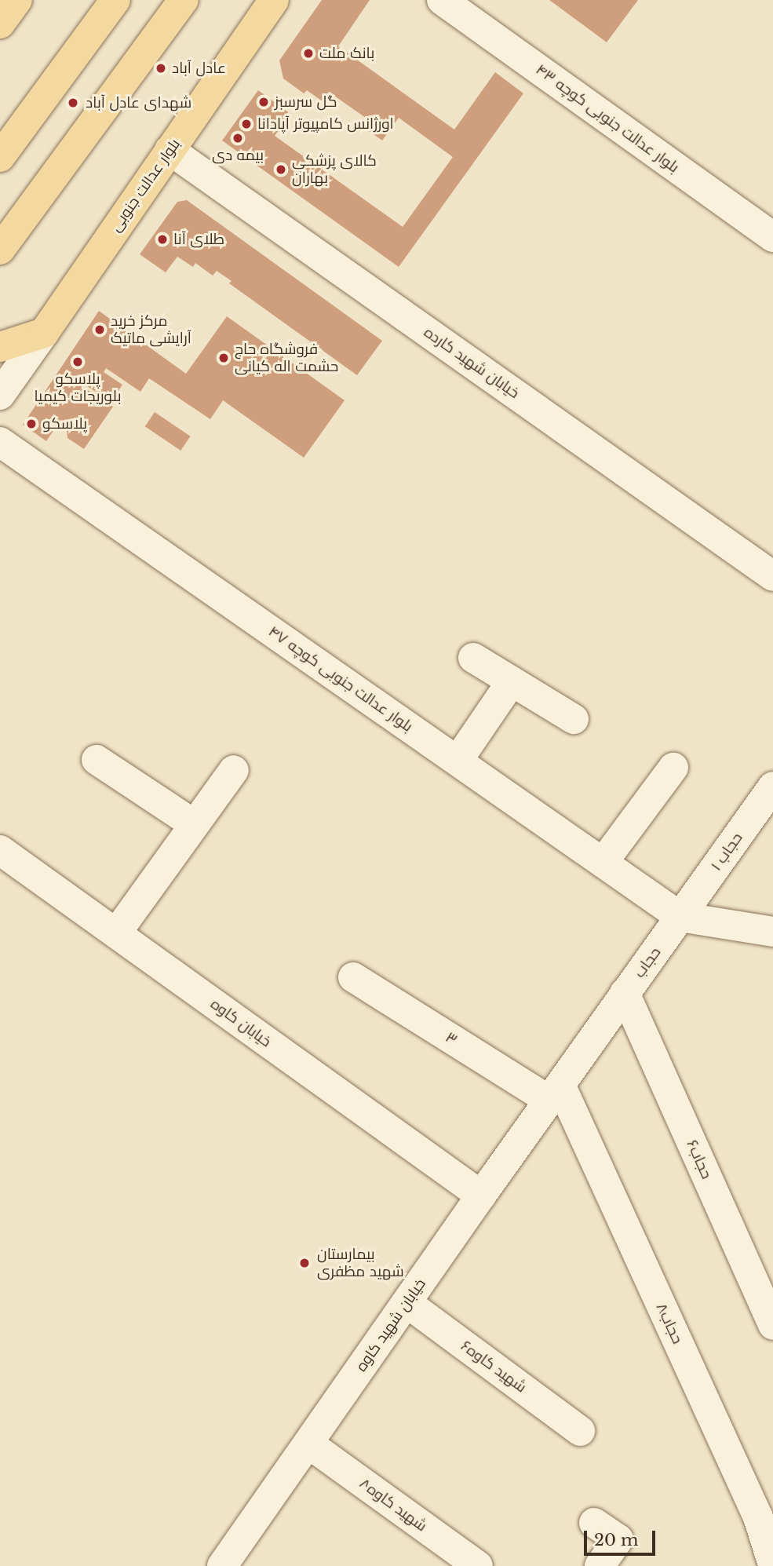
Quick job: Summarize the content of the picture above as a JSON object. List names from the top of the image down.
{
  "streets": {
    "main road": ["بلوار عدالت جنوبی"],
    "street": [
      "بلوار عدالت جنوبی کوچه ۴۳",
      "خیابان شهید کارده",
      "بلوار عدالت جنوبی کوچه ۴۷",
      "حجاب ۱",
      "حجاب",
      "خیابان کاوه",
      "۳",
      "حجاب۶",
      "حجاب۸",
      "خیابان شهید کاوه",
      "شهید کاوه۶",
      "شهید کاوه۸"
    ]
  },
  "crossings": [
    ["بلوار عدالت جنوبی", "خیابان شهید کارده"],
    ["بلوار عدالت جنوبی کوچه ۴۷", "حجاب ۱"],
    ["بلوار عدالت جنوبی کوچه ۴۷", "حجاب"],
    ["حجاب ۱", "حجاب"],
    ["حجاب", "۳"],
    ["حجاب", "حجاب۶"],
    ["حجاب", "حجاب۸"],
    ["حجاب", "خیابان شهید کاوه"],
    ["خیابان کاوه", "خیابان شهید کاوه"],
    ["۳", "حجاب۸"],
    ["۳", "خیابان شهید کاوه"],
    ["حجاب۸", "خیابان شهید کاوه"],
    ["خیابان شهید کاوه", "شهید کاوه۶"],
    ["خیابان شهید کاوه", "شهید کاوه۸"]
  ],
  "places": [
    "بانک ملت",
    "عادل آباد",
    "گل سرسبز",
    "شهدای عادل آباد",
    "اورژانس کامپیوتر آپادانا",
    "بیمه دی",
    "کالای پزشکی بهاران",
    "طلای آنا",
    "مرکز خرید آرایشی ماتیک",
    "فروشگاه حاج حشمت اله کیانی",
    "پلاسکو بلوریجات کیمیا",
    "پلاسکو",
    "بیمارستان شهید مظفری"
  ],
  "scale_bar": "20 m"
}
